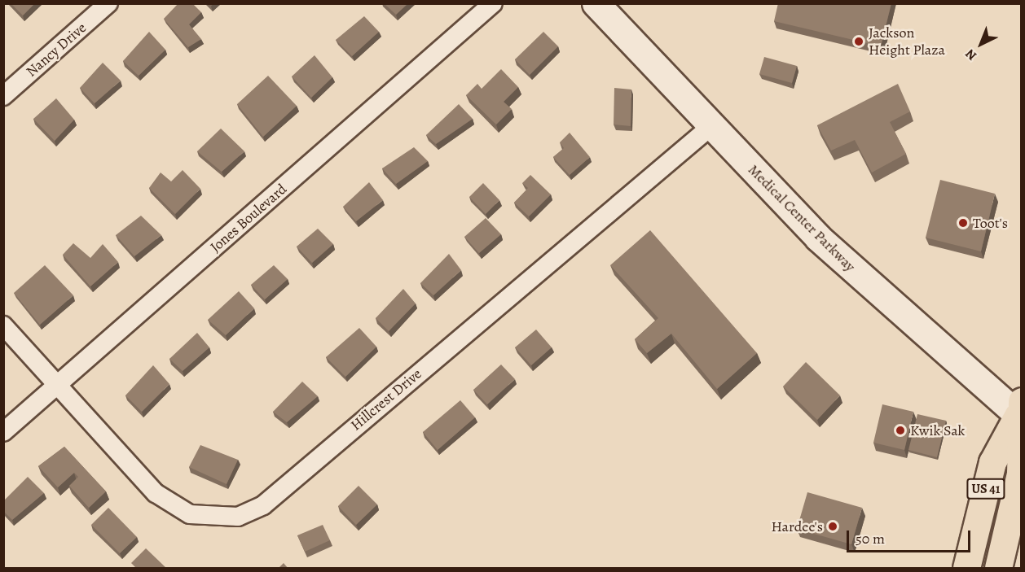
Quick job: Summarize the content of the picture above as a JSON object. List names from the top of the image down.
{
  "streets": {
    "main road": ["Medical Center Parkway", "US 41"],
    "street": ["Nancy Drive", "Jones Boulevard", "Hillcrest Drive"]
  },
  "crossings": [
    ["Jones Boulevard", "Hillcrest Drive"],
    ["Medical Center Parkway", "Hillcrest Drive"],
    ["Medical Center Parkway", "US 41"]
  ],
  "places": [
    "Jackson Height Plaza",
    "Toot's",
    "Kwik Sak",
    "Hardee's"
  ],
  "scale_bar": "50 m",
  "north": "bottom left"
}
